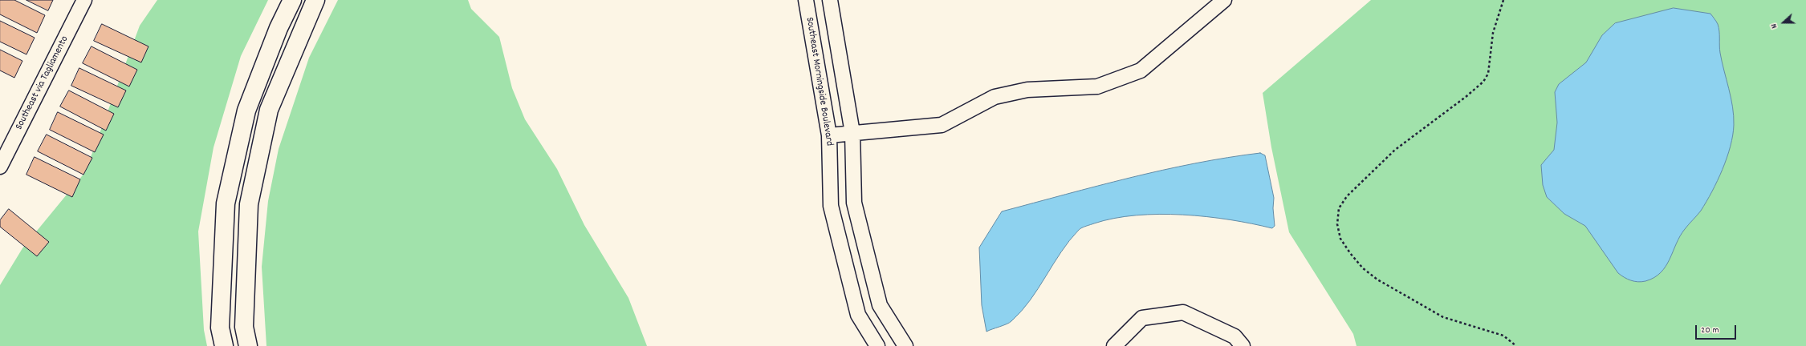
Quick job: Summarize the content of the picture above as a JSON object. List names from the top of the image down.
{
  "streets": {
    "street": ["Southeast Morningside Boulevard", "Southeast via Tagliamento"]
  },
  "scale_bar": "20 m",
  "north": "left"
}
